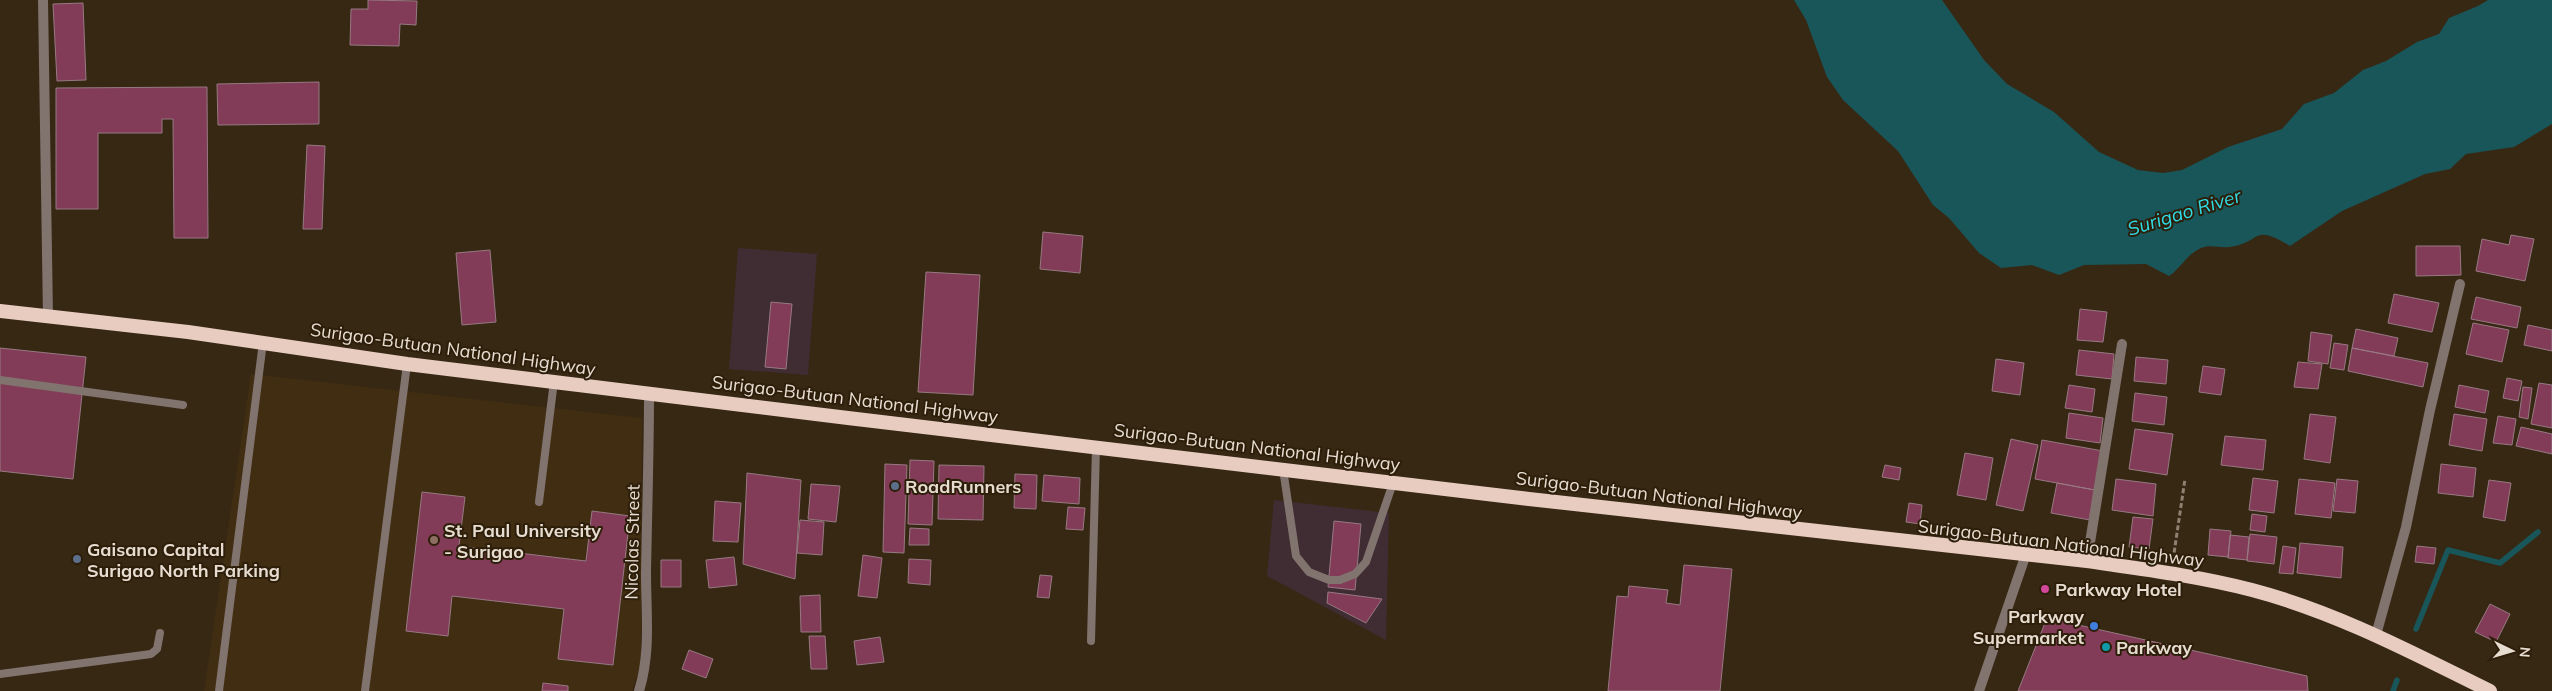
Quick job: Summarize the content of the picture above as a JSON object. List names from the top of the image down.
{
  "streets": {
    "highway": ["Surigao-Butuan National Highway"],
    "street": ["Nicolas Street"]
  },
  "crossings": [
    ["Surigao-Butuan National Highway", "Nicolas Street"]
  ],
  "water": ["Surigao River"],
  "places": [
    "RoadRunners",
    "St. Paul University - Surigao",
    "Gaisano Capital Surigao North Parking",
    "Parkway Hotel",
    "Parkway Supermarket",
    "Parkway"
  ],
  "north": "right"
}
